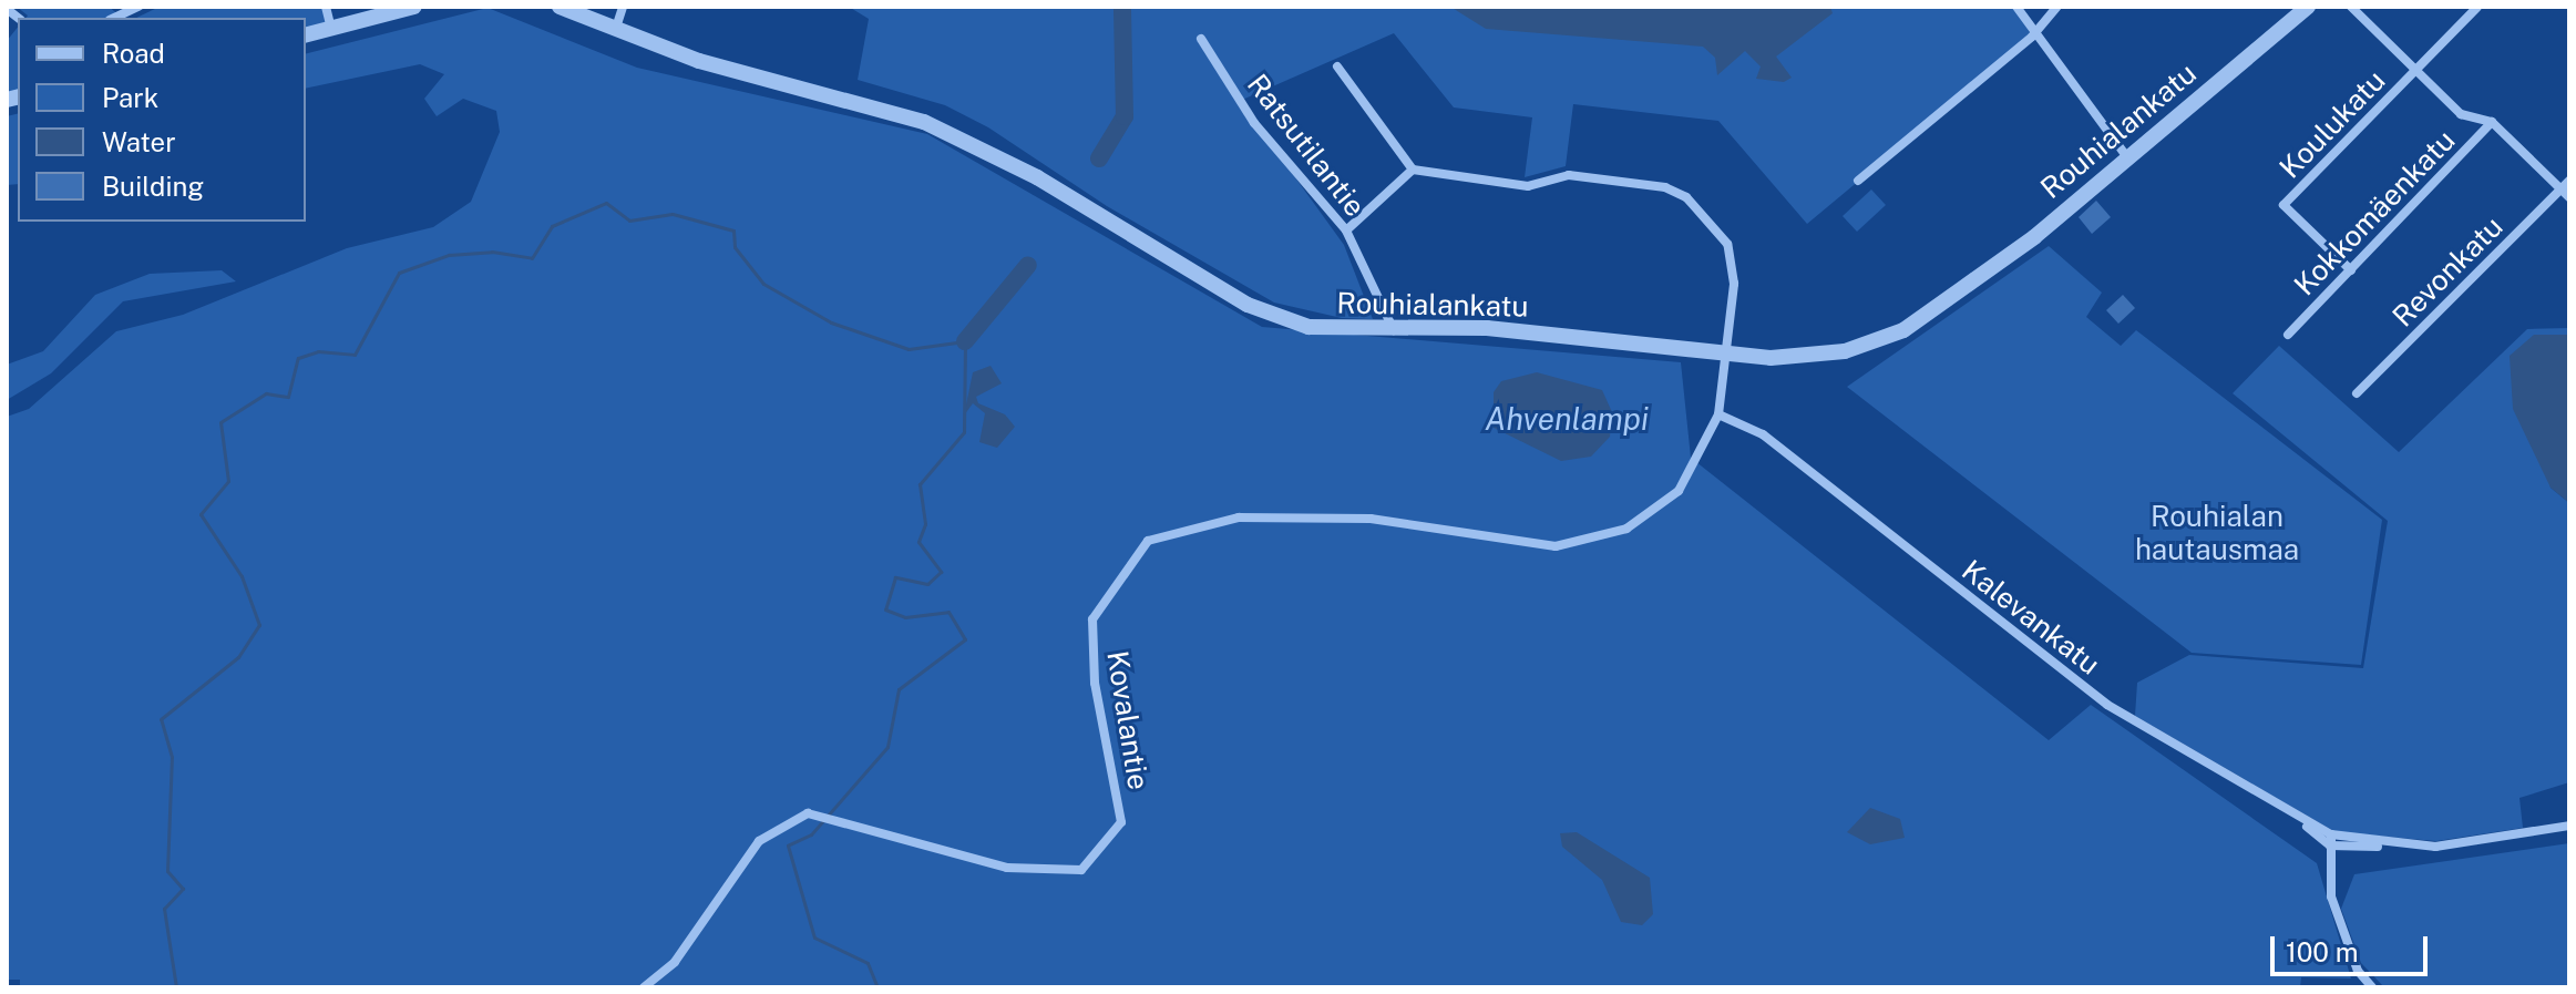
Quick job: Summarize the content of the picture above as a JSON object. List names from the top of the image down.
{
  "streets": {
    "street": [
      "Koulukatu",
      "Rouhialankatu",
      "Ratsutilantie",
      "Kokkomäenkatu",
      "Revonkatu",
      "Kalevankatu",
      "Kovalantie"
    ]
  },
  "crossings": [
    ["Koulukatu", "Kokkomäenkatu"],
    ["Rouhialankatu", "Ratsutilantie"],
    ["Rouhialankatu", "Kovalantie"],
    ["Kalevankatu", "Kovalantie"]
  ],
  "water": ["Ahvenlampi"],
  "parks": ["Rouhialan hautausmaa"],
  "legend": [
    "Road",
    "Park",
    "Water",
    "Building"
  ],
  "scale_bar": "100 m"
}
